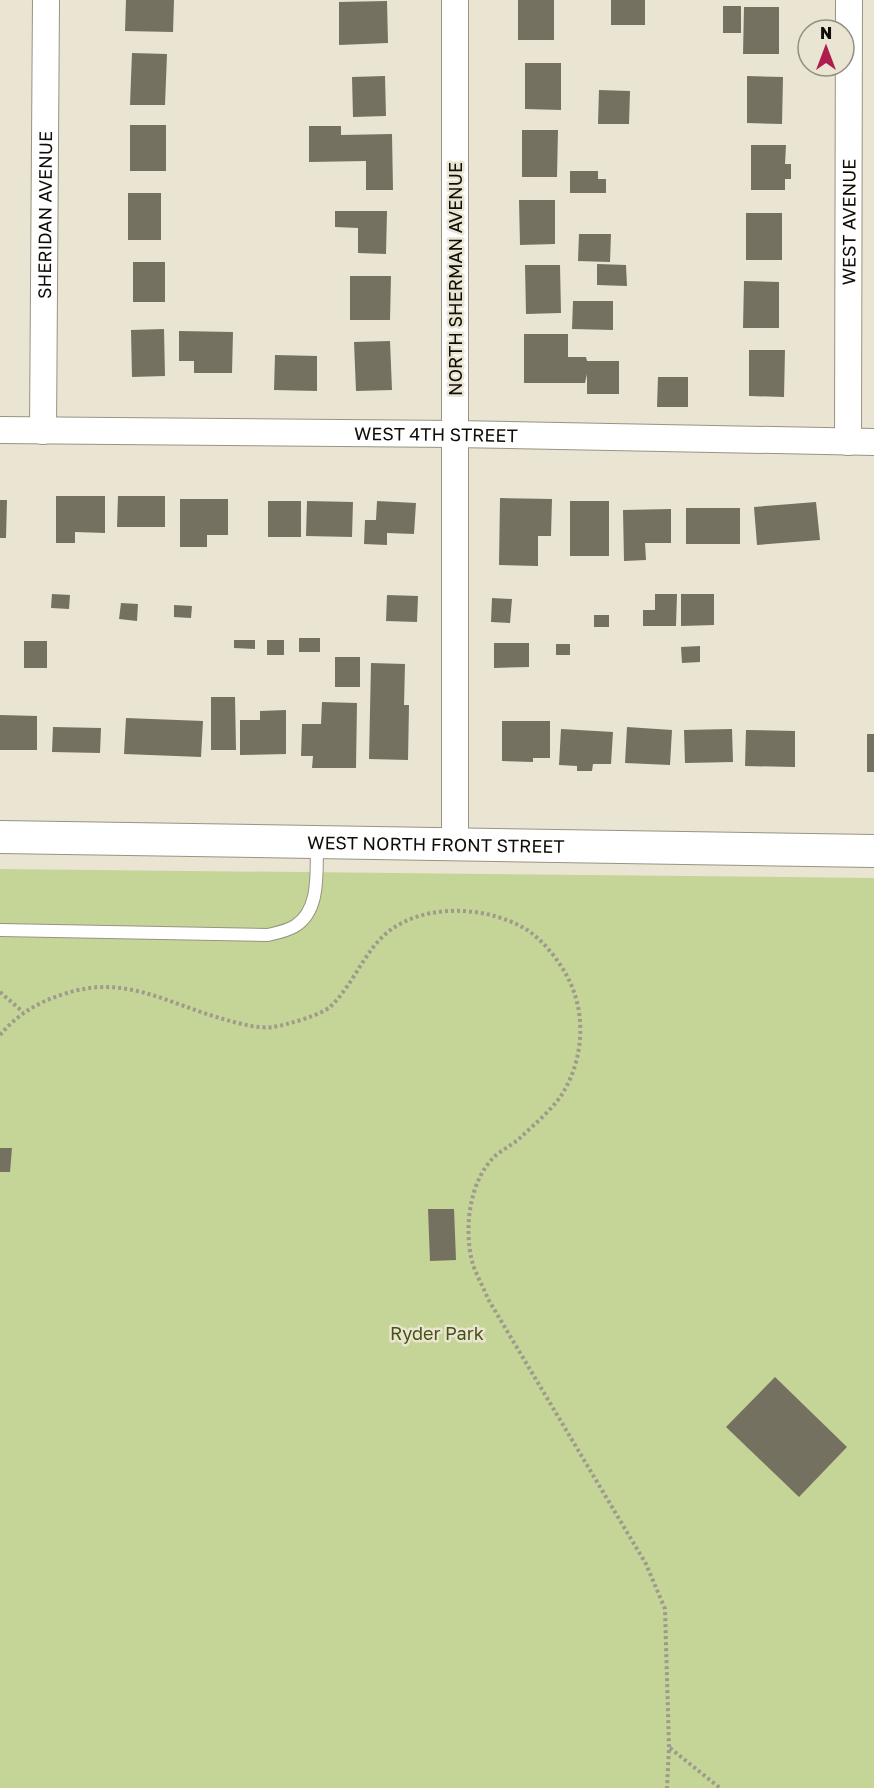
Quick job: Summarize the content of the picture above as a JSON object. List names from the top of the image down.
{
  "streets": {
    "street": [
      "SHERIDAN AVENUE",
      "WEST AVENUE",
      "NORTH SHERMAN AVENUE",
      "WEST 4TH STREET",
      "WEST NORTH FRONT STREET"
    ]
  },
  "crossings": [
    ["SHERIDAN AVENUE", "WEST 4TH STREET"],
    ["WEST AVENUE", "WEST 4TH STREET"],
    ["NORTH SHERMAN AVENUE", "WEST 4TH STREET"],
    ["NORTH SHERMAN AVENUE", "WEST NORTH FRONT STREET"]
  ],
  "parks": ["Ryder Park"],
  "north": "top"
}
